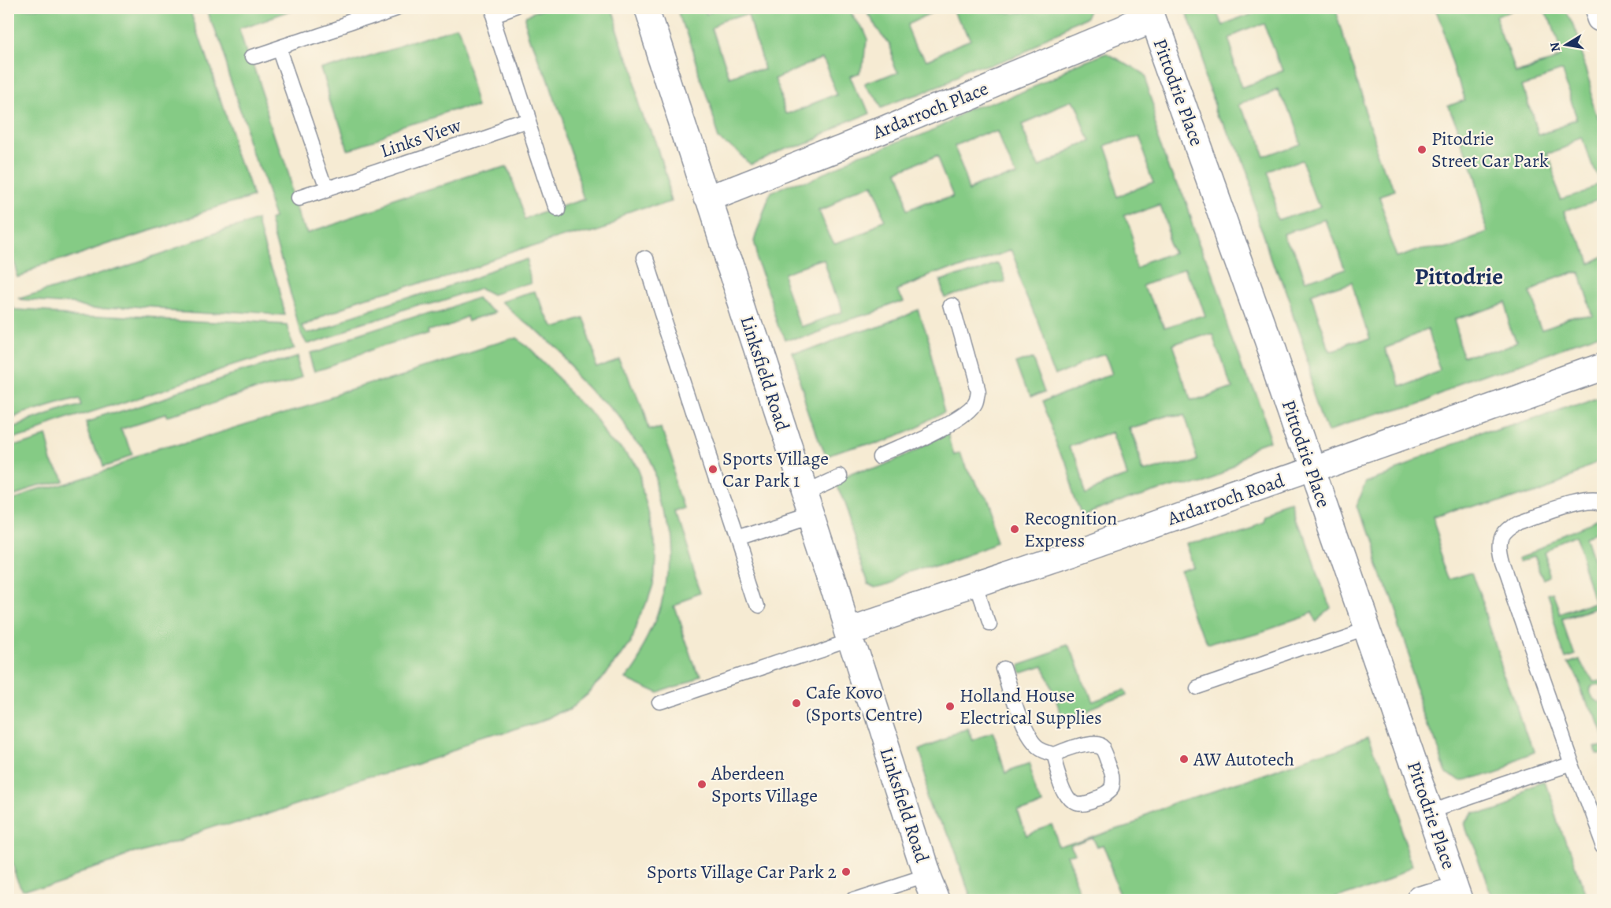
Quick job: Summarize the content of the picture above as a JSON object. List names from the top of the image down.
{
  "streets": {
    "street": [
      "Pittodrie Place",
      "Ardarroch Place",
      "Linksfield Road",
      "Ardarroch Road"
    ],
    "lane": ["Links View"]
  },
  "crossings": [
    ["Pittodrie Place", "Ardarroch Place"],
    ["Pittodrie Place", "Ardarroch Road"],
    ["Ardarroch Place", "Linksfield Road"],
    ["Linksfield Road", "Ardarroch Road"]
  ],
  "districts": ["Pittodrie"],
  "places": [
    "Pitodrie Street Car Park",
    "Sports Village Car Park 1",
    "Recognition Express",
    "Cafe Kovo (Sports Centre)",
    "Holland House Electrical Supplies",
    "AW Autotech",
    "Aberdeen Sports Village",
    "Sports Village Car Park 2"
  ],
  "north": "left"
}
